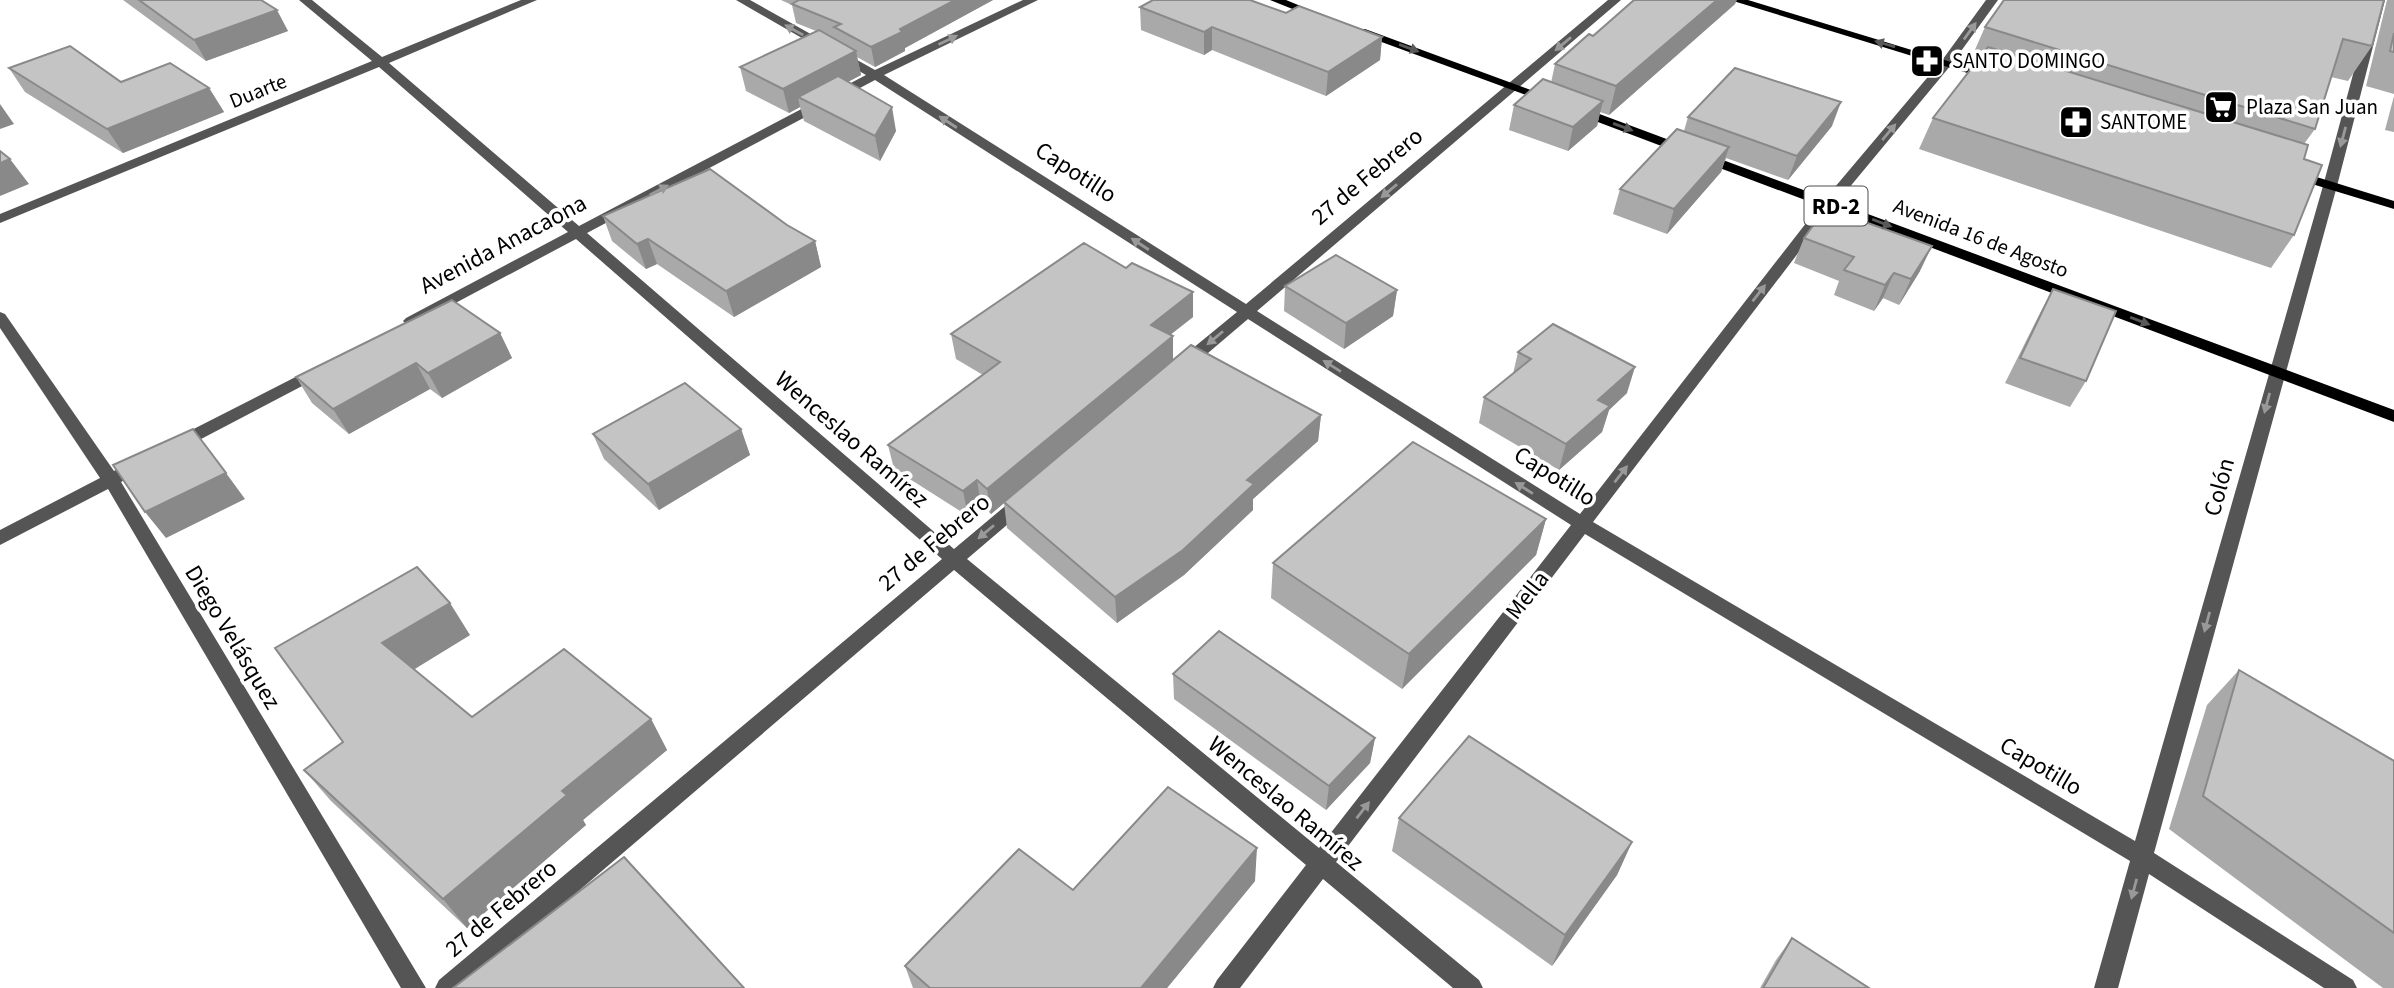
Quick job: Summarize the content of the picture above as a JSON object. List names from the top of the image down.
{
  "streets": {
    "main road": ["RD-2", "Avenida 16 de Agosto"],
    "street": [
      "Duarte",
      "Capotillo",
      "27 de Febrero",
      "Avenida Anacaona",
      "Wenceslao Ramírez",
      "Colón",
      "Mella",
      "Diego Velásquez"
    ]
  },
  "crossings": [
    ["Duarte", "Wenceslao Ramírez"],
    ["Capotillo", "27 de Febrero"],
    ["Capotillo", "Avenida Anacaona"],
    ["Capotillo", "Colón"],
    ["Capotillo", "Mella"],
    ["27 de Febrero", "Avenida 16 de Agosto"],
    ["27 de Febrero", "Wenceslao Ramírez"],
    ["Avenida 16 de Agosto", "Colón"],
    ["Avenida 16 de Agosto", "Mella"],
    ["Avenida Anacaona", "Wenceslao Ramírez"],
    ["Wenceslao Ramírez", "Mella"]
  ],
  "one_way": [
    "Capotillo",
    "27 de Febrero",
    "Avenida 16 de Agosto",
    "Avenida Anacaona",
    "Colón",
    "Mella"
  ],
  "places": {
    "pharmacy": ["SANTO DOMINGO", "SANTOME"],
    "supermarket": ["Plaza San Juan"]
  }
}
